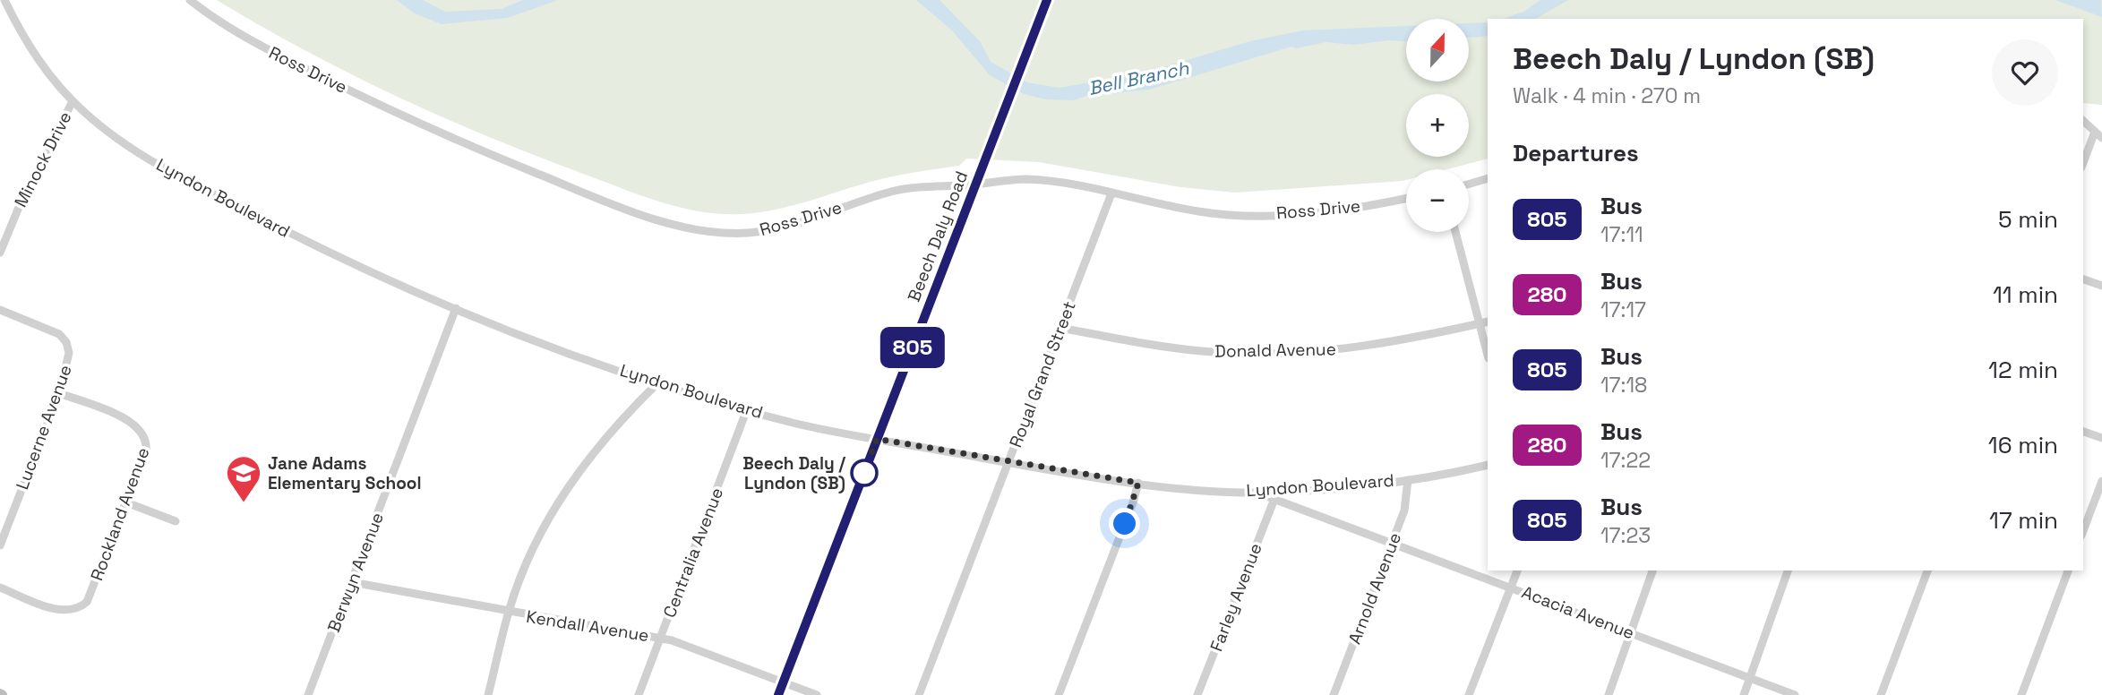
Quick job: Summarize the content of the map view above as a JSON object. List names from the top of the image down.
{
  "streets": {
    "main road": ["Beech Daly Road"],
    "street": [
      "Ross Drive",
      "Minock Drive",
      "Lyndon Boulevard",
      "Donald Avenue",
      "Royal Grand Street",
      "Lucerne Avenue",
      "Rockland Avenue",
      "Centralia Avenue",
      "Berwyn Avenue",
      "Arnold Avenue",
      "Farley Avenue",
      "Acacia Avenue",
      "Kendall Avenue"
    ]
  },
  "crossings": [
    ["Ross Drive", "Beech Daly Road"],
    ["Ross Drive", "Royal Grand Street"],
    ["Minock Drive", "Lyndon Boulevard"],
    ["Lyndon Boulevard", "Beech Daly Road"],
    ["Lyndon Boulevard", "Royal Grand Street"],
    ["Lyndon Boulevard", "Centralia Avenue"],
    ["Lyndon Boulevard", "Berwyn Avenue"],
    ["Lyndon Boulevard", "Arnold Avenue"],
    ["Lyndon Boulevard", "Acacia Avenue"],
    ["Beech Daly Road", "Kendall Avenue"],
    ["Donald Avenue", "Royal Grand Street"],
    ["Lucerne Avenue", "Rockland Avenue"],
    ["Centralia Avenue", "Kendall Avenue"],
    ["Berwyn Avenue", "Kendall Avenue"],
    ["Arnold Avenue", "Acacia Avenue"],
    ["Farley Avenue", "Acacia Avenue"]
  ],
  "water": ["Bell Branch"],
  "places": {
    "other": ["Beech Daly / Lyndon (SB)"],
    "school or university": ["Jane Adams Elementary School"]
  },
  "lines": ["bus line 805"],
  "north": "top",
  "page": {
    "on_map": "805",
    "map_buttons": ["+", "−"],
    "heading": [
      ["Beech Daly / Lyndon (SB)", "Walk · 4 min · 270 m"],
      "Departures"
    ],
    "list": [
      {
        "mark": "805",
        "name": "Bus",
        "note": "17:11",
        "value": "5 min"
      },
      {
        "mark": "280",
        "name": "Bus",
        "note": "17:17",
        "value": "11 min"
      },
      {
        "mark": "805",
        "name": "Bus",
        "note": "17:18",
        "value": "12 min"
      },
      {
        "mark": "280",
        "name": "Bus",
        "note": "17:22",
        "value": "16 min"
      },
      {
        "mark": "805",
        "name": "Bus",
        "note": "17:23",
        "value": "17 min"
      }
    ]
  }
}
